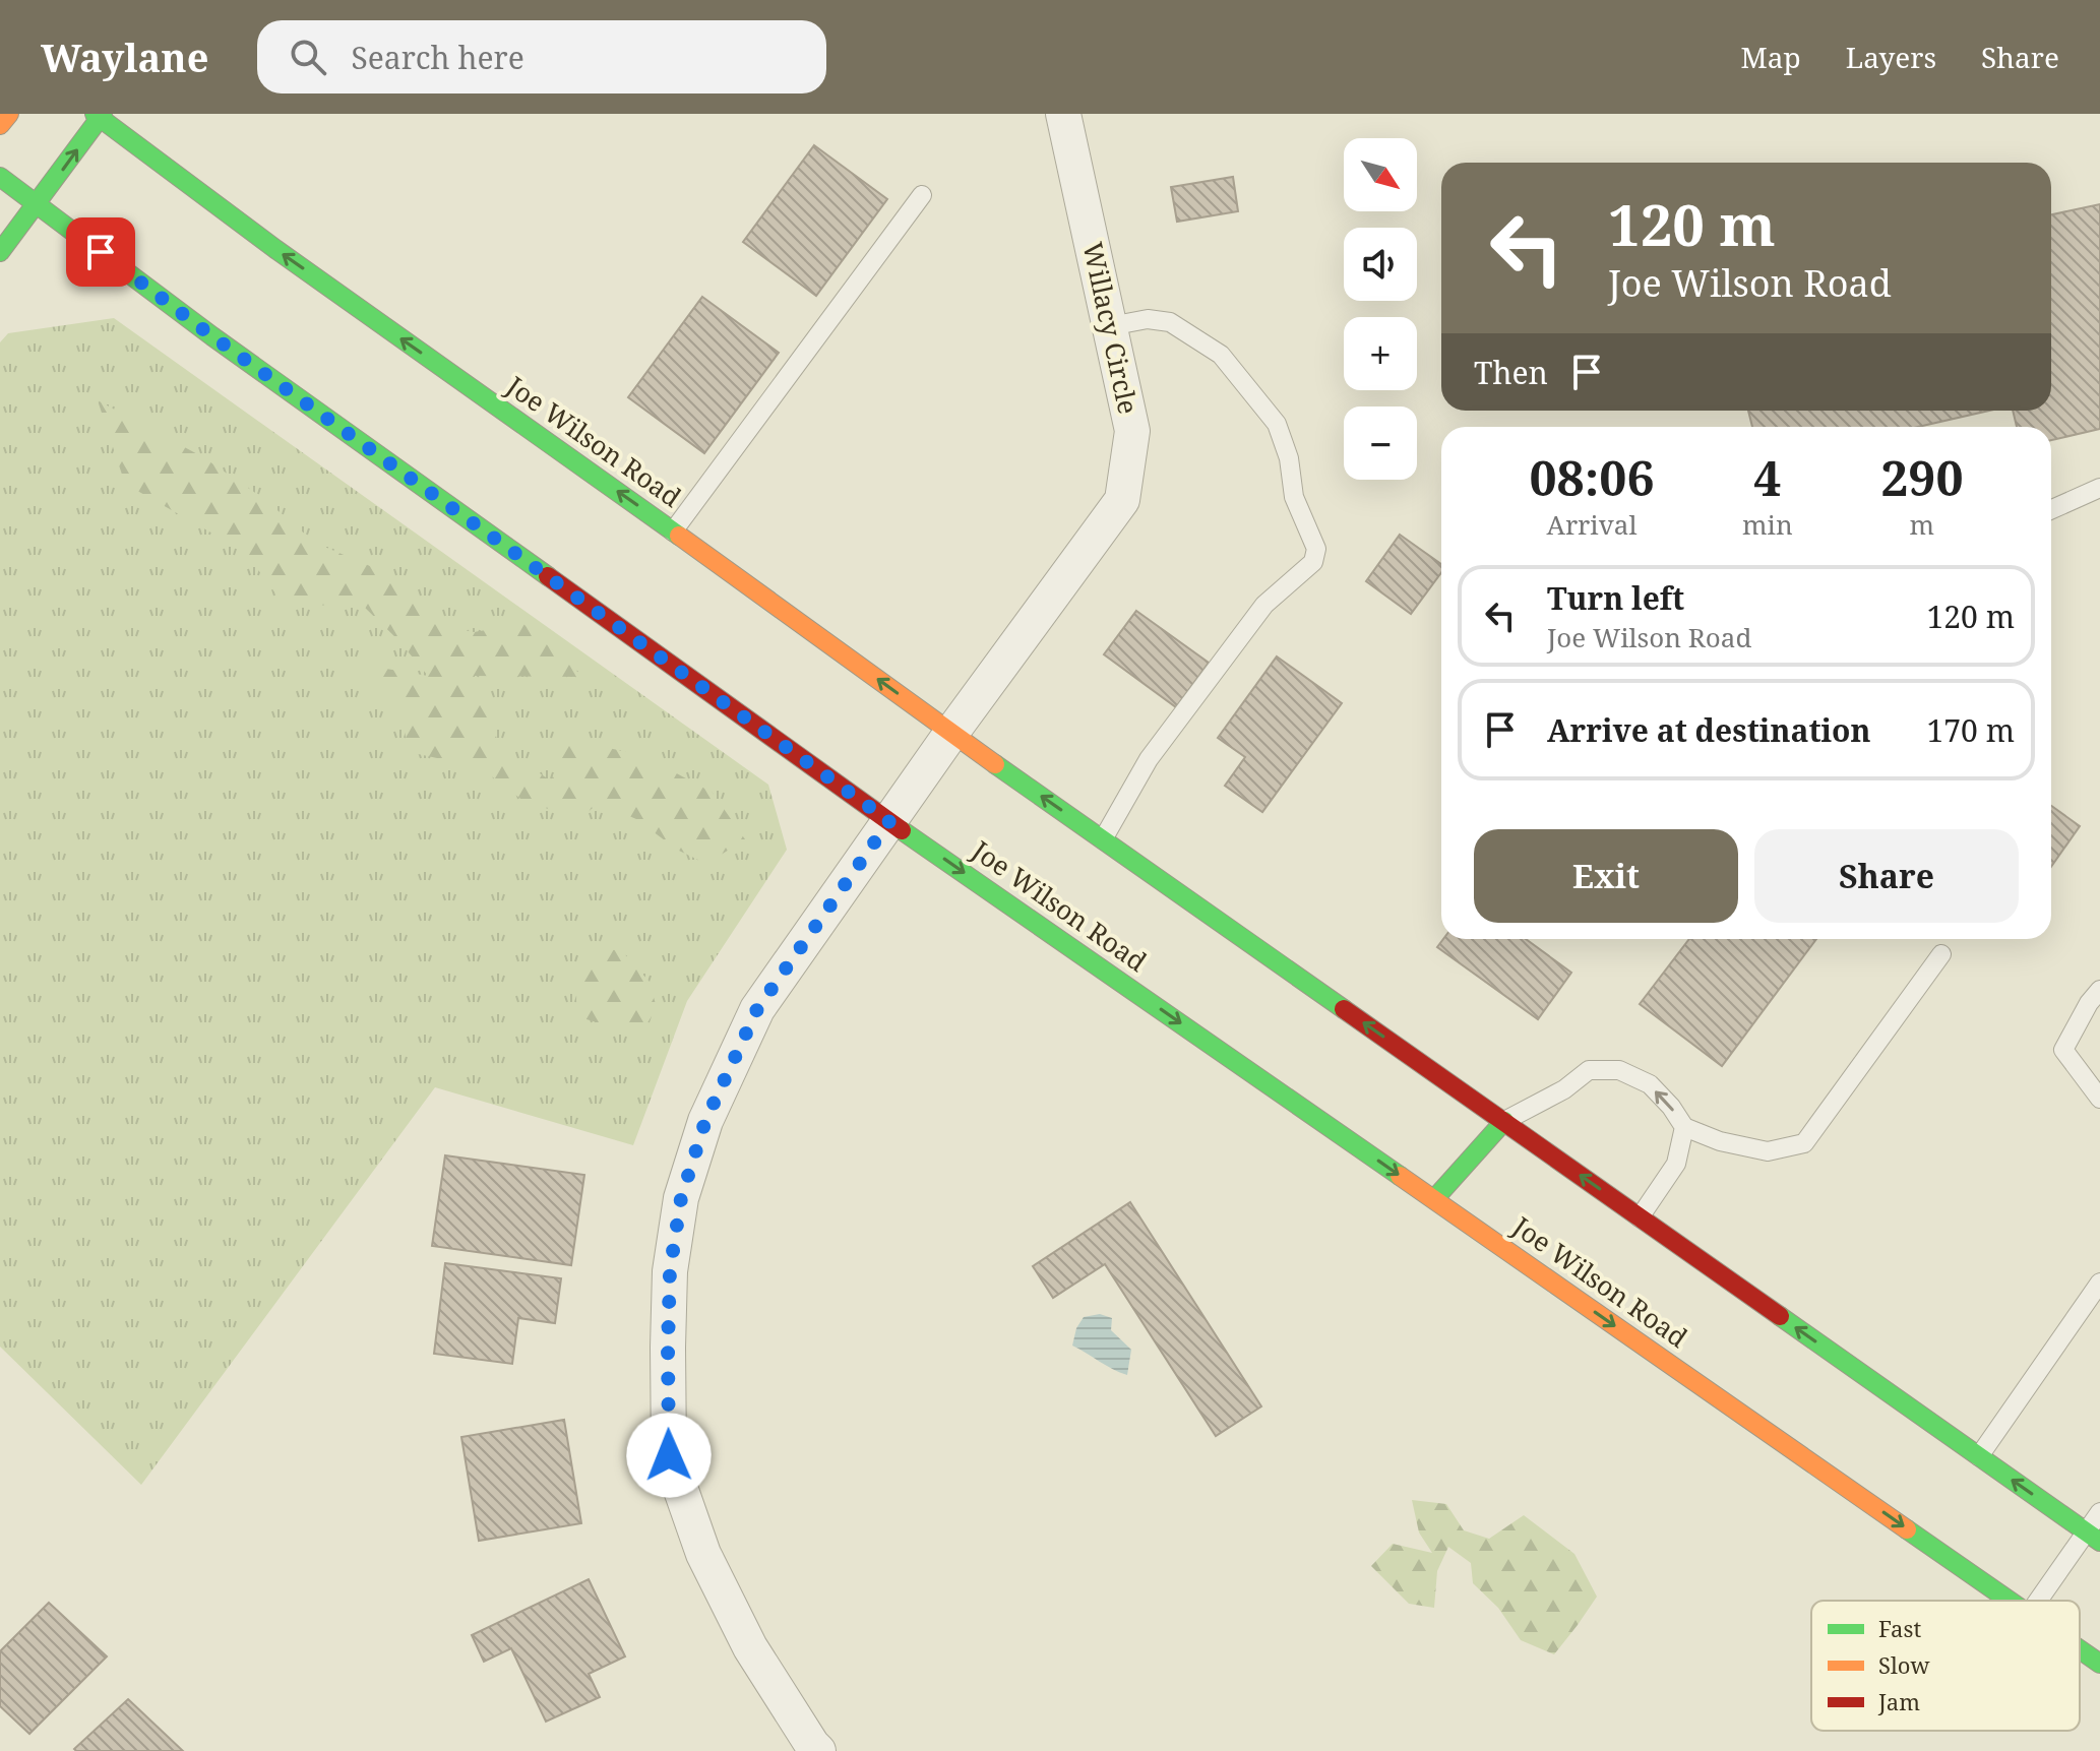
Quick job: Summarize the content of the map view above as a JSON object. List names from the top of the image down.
{
  "streets": {
    "main road": ["Joe Wilson Road"],
    "street": ["Willacy Circle"]
  },
  "crossings": [
    ["Willacy Circle", "Joe Wilson Road"]
  ],
  "legend": ["Fast", "Slow", "Jam"],
  "north": "bottom right",
  "page": {
    "header": "Waylane",
    "search": "Search here",
    "nav": ["Map", "Layers", "Share"],
    "map_buttons": ["+", "−"],
    "turn": ["120 m", "Joe Wilson Road"],
    "then": "Then",
    "eta": [
      "08:06",
      "Arrival",
      "4",
      "min",
      "290",
      "m"
    ],
    "list": [
      {
        "name": "Turn left",
        "note": "Joe Wilson Road",
        "value": "120 m"
      },
      {
        "name": "Arrive at destination",
        "value": "170 m"
      }
    ],
    "buttons": ["Exit", "Share"]
  }
}
